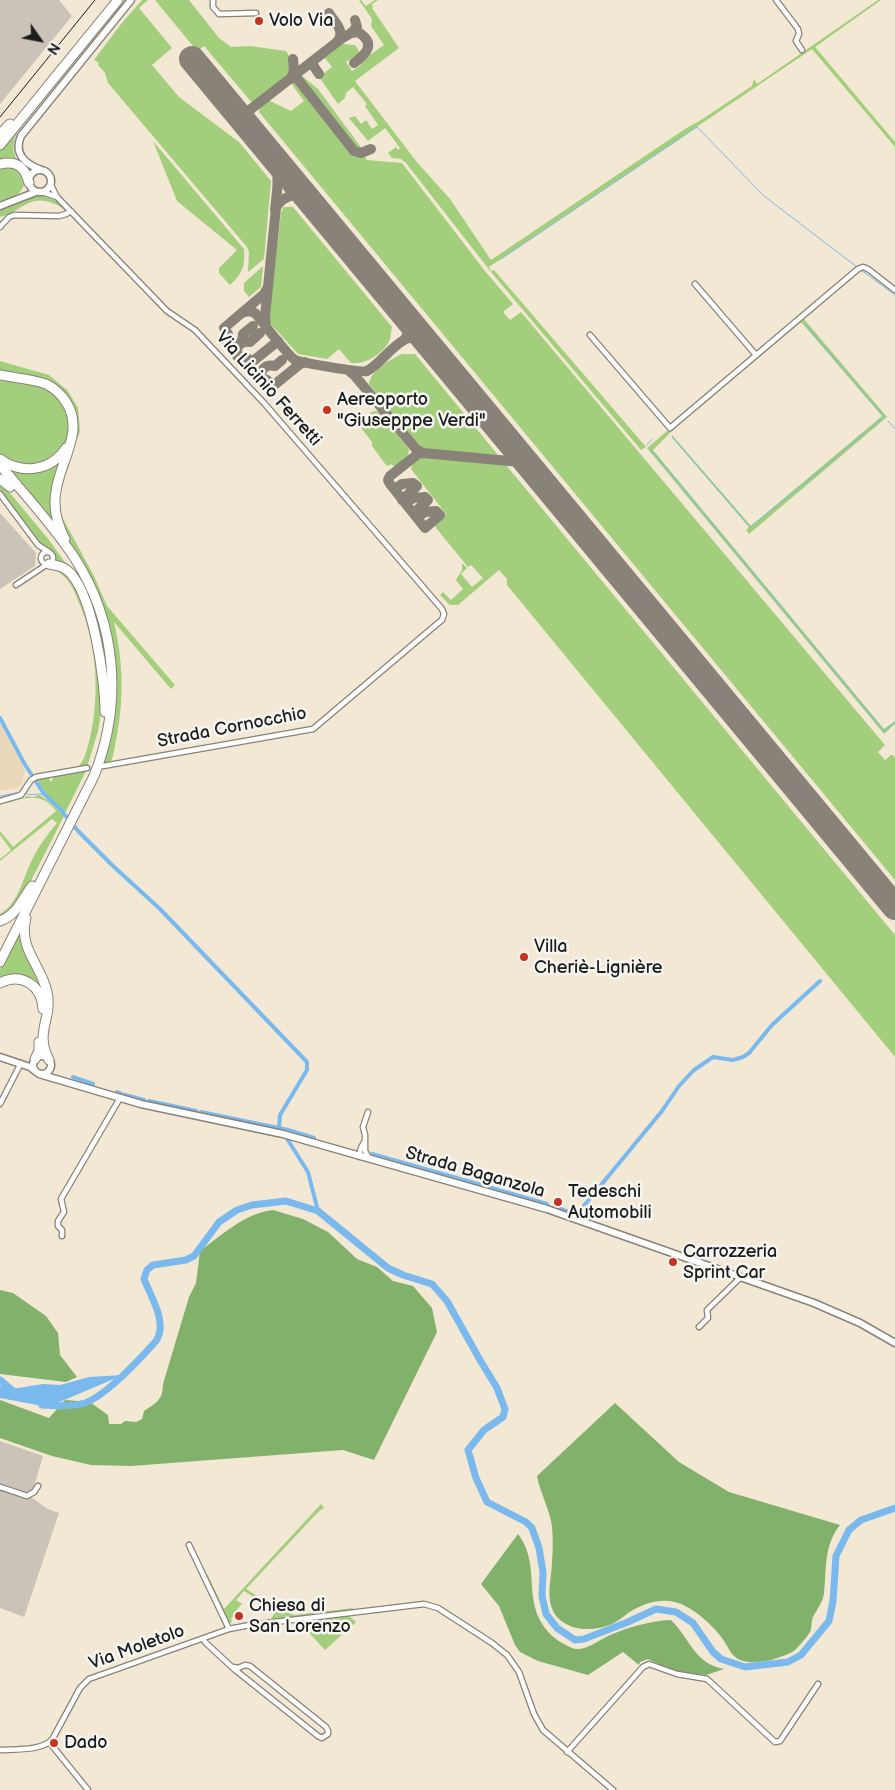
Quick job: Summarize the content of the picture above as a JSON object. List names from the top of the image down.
{
  "streets": {
    "main road": ["Strada Baganzola"],
    "street": ["Via Licinio Ferretti", "Strada Cornocchio", "Via Moletolo"]
  },
  "crossings": [
    ["Via Licinio Ferretti", "Strada Cornocchio"]
  ],
  "places": [
    "Volo Via",
    "Aereoporto \"Giusepppe Verdi\"",
    "Villa Cheriè-Lignière",
    "Tedeschi Automobili",
    "Carrozzeria Sprint Car",
    "Chiesa di San Lorenzo",
    "Dado"
  ],
  "north": "bottom right"
}
